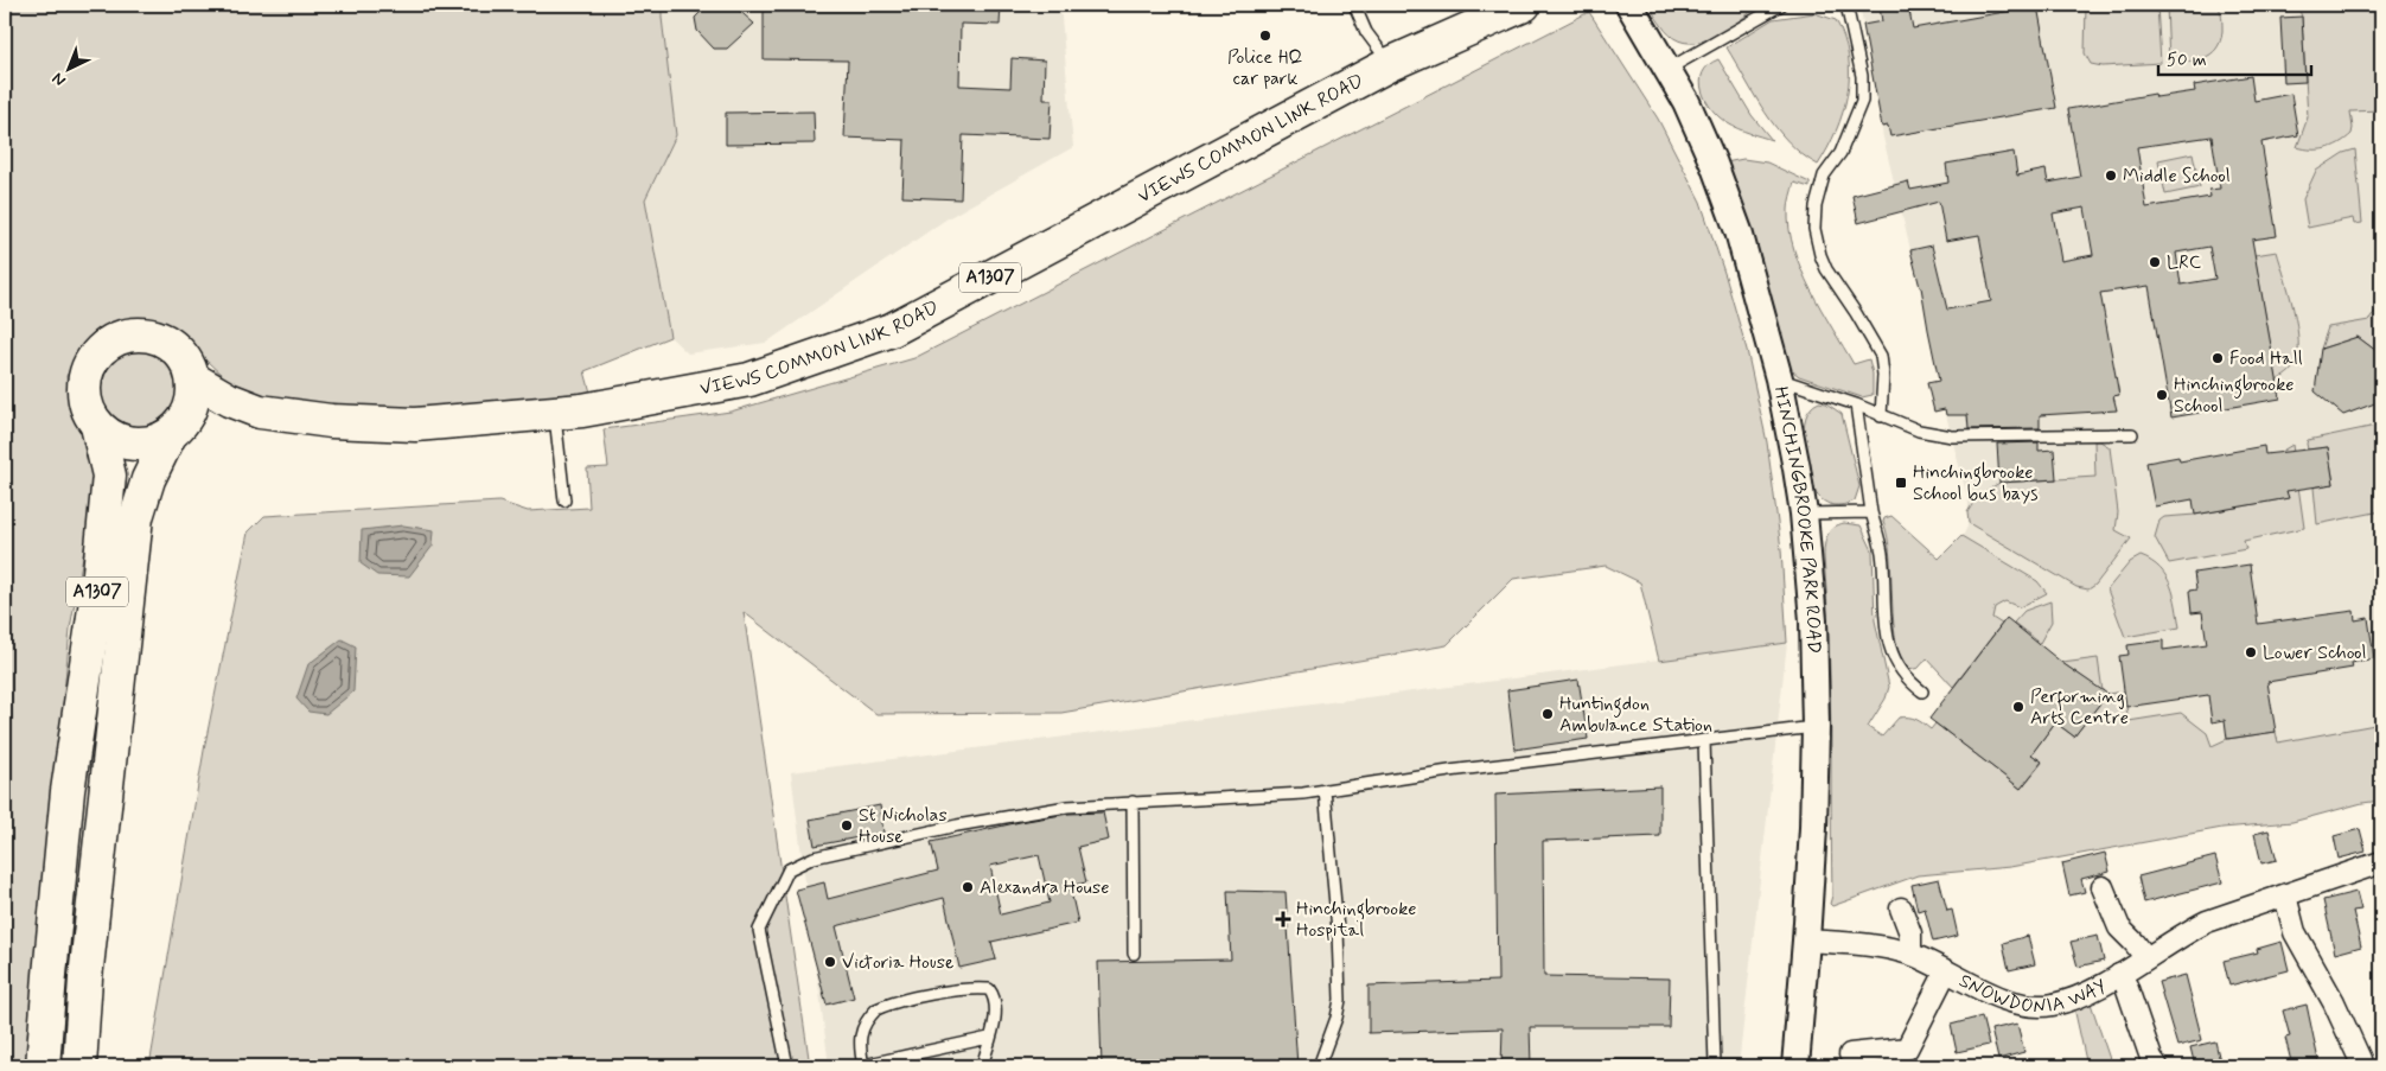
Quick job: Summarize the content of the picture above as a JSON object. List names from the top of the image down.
{
  "streets": {
    "main road": ["VIEWS COMMON LINK ROAD", "A1307"],
    "street": ["HINCHINGBROOKE PARK ROAD", "SNOWDONIA WAY"]
  },
  "crossings": [
    ["VIEWS COMMON LINK ROAD", "A1307"],
    ["HINCHINGBROOKE PARK ROAD", "SNOWDONIA WAY"]
  ],
  "places": {
    "other": [
      "Police HQ car park",
      "Middle School",
      "LRC",
      "Food Hall",
      "Hinchingbrooke School",
      "Lower School",
      "Performing Arts Centre",
      "Huntingdon Ambulance Station",
      "St Nicholas House",
      "Alexandra House",
      "Victoria House"
    ],
    "transit": ["Hinchingbrooke School bus bays"],
    "health": ["Hinchingbrooke Hospital"]
  },
  "scale_bar": "50 m",
  "north": "bottom left"
}
